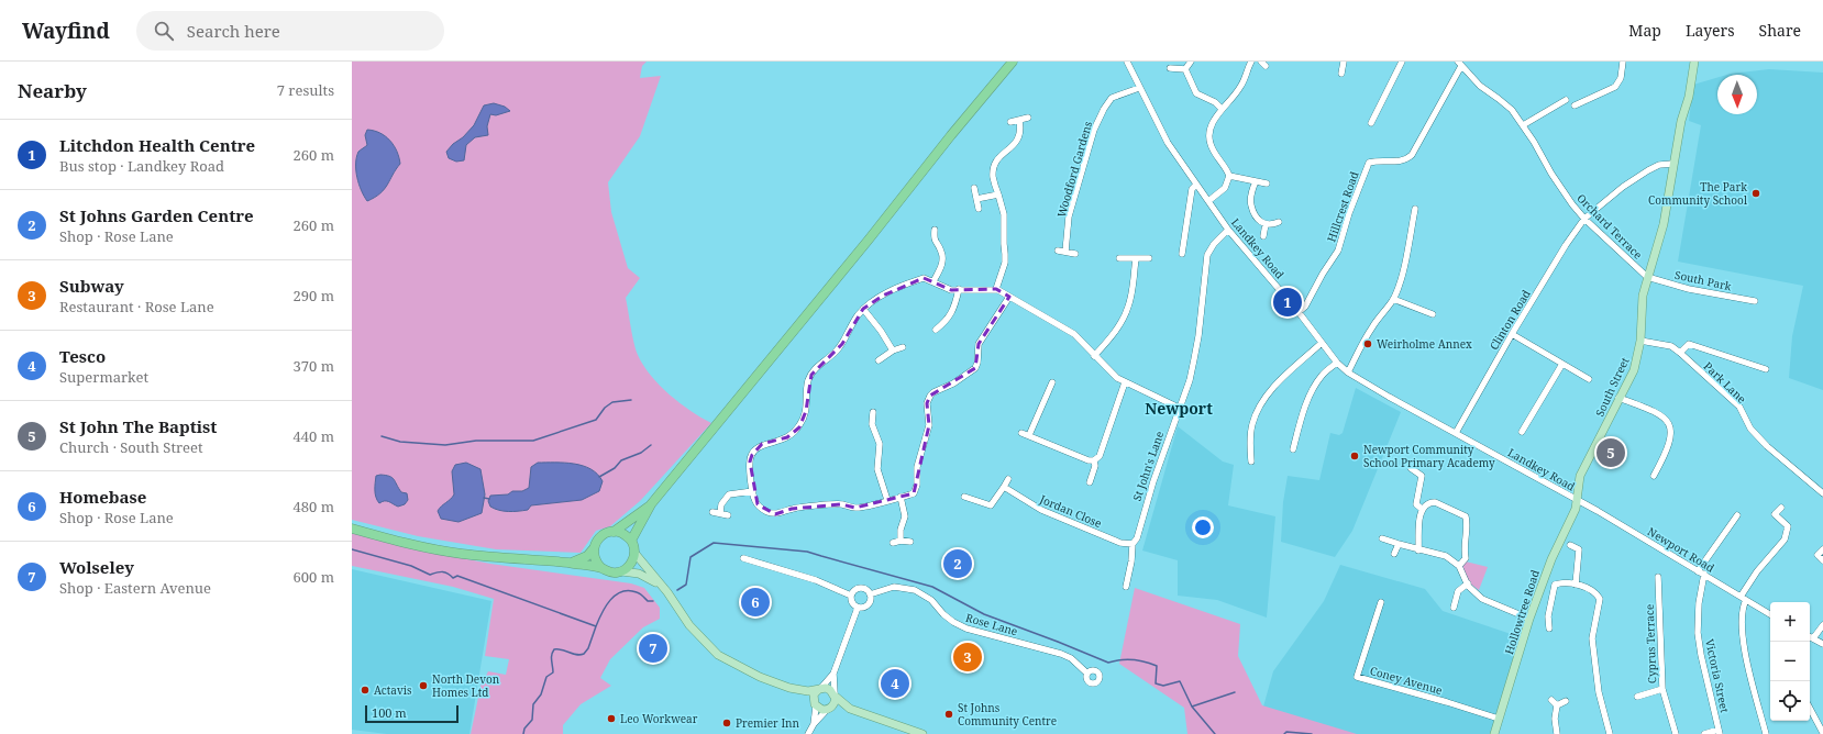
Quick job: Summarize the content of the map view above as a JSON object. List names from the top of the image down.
{
  "streets": {
    "main road": ["South Street", "Hollowtree Road"],
    "street": [
      "Woodford Gardens",
      "Hillcrest Road",
      "Orchard Terrace",
      "Landkey Road",
      "South Park",
      "Clinton Road",
      "Park Lane",
      "St John's Lane",
      "Jordan Close",
      "Newport Road",
      "Rose Lane",
      "Cyprus Terrace",
      "Victoria Street",
      "Coney Avenue"
    ]
  },
  "crossings": [
    ["Woodford Gardens", "Landkey Road"],
    ["Hillcrest Road", "Orchard Terrace"],
    ["Hillcrest Road", "Landkey Road"],
    ["Orchard Terrace", "South Park"],
    ["Orchard Terrace", "Clinton Road"],
    ["Orchard Terrace", "South Street"],
    ["Landkey Road", "Clinton Road"],
    ["Landkey Road", "South Street"],
    ["Landkey Road", "St John's Lane"],
    ["Landkey Road", "Newport Road"],
    ["Landkey Road", "Hollowtree Road"],
    ["South Park", "South Street"],
    ["Clinton Road", "South Street"],
    ["Park Lane", "South Street"],
    ["South Street", "Newport Road"],
    ["South Street", "Hollowtree Road"],
    ["St John's Lane", "Jordan Close"],
    ["Newport Road", "Hollowtree Road"],
    ["Newport Road", "Victoria Street"],
    ["Hollowtree Road", "Coney Avenue"]
  ],
  "districts": ["Newport"],
  "places": [
    "The Park Community School",
    "Weirholme Annex",
    "Newport Community School Primary Academy",
    "North Devon Homes Ltd",
    "Actavis",
    "St Johns Community Centre",
    "Leo Workwear",
    "Premier Inn"
  ],
  "scale_bar": "100 m",
  "north": "bottom",
  "page": {
    "header": "Wayfind",
    "search": "Search here",
    "nav": ["Map", "Layers", "Share"],
    "heading": ["Nearby", "7 results"],
    "list": [
      {
        "mark": "1",
        "name": "Litchdon Health Centre",
        "note": "Bus stop · Landkey Road",
        "value": "260 m"
      },
      {
        "mark": "2",
        "name": "St Johns Garden Centre",
        "note": "Shop · Rose Lane",
        "value": "260 m"
      },
      {
        "mark": "3",
        "name": "Subway",
        "note": "Restaurant · Rose Lane",
        "value": "290 m"
      },
      {
        "mark": "4",
        "name": "Tesco",
        "note": "Supermarket",
        "value": "370 m"
      },
      {
        "mark": "5",
        "name": "St John The Baptist",
        "note": "Church · South Street",
        "value": "440 m"
      },
      {
        "mark": "6",
        "name": "Homebase",
        "note": "Shop · Rose Lane",
        "value": "480 m"
      },
      {
        "mark": "7",
        "name": "Wolseley",
        "note": "Shop · Eastern Avenue",
        "value": "600 m"
      }
    ],
    "pins": [
      "1",
      "5",
      "2",
      "6",
      "7",
      "3",
      "4"
    ],
    "map_buttons": ["+", "−"],
    "scale": "100 m"
  }
}
